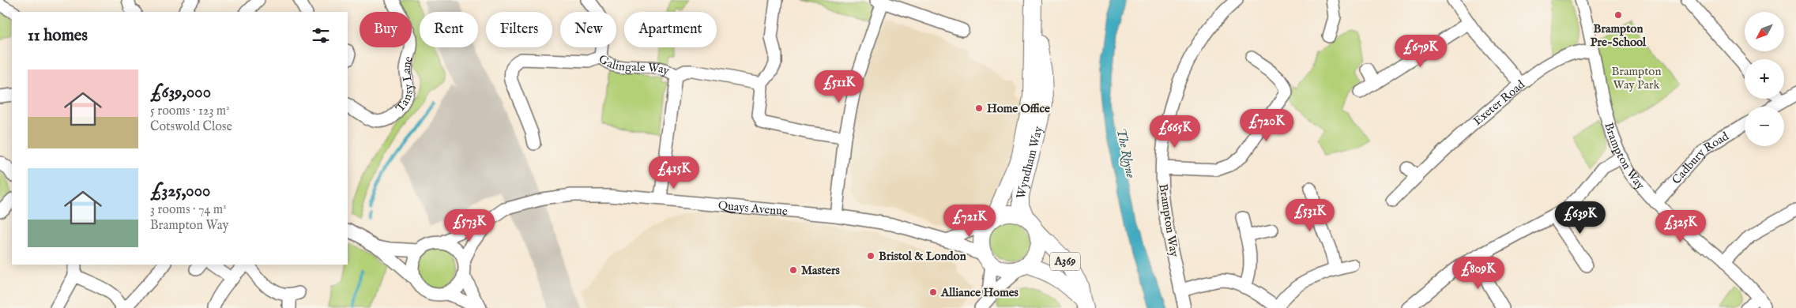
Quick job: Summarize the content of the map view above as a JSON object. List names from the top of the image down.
{
  "streets": {
    "main road": ["Wyndham Way", "A369"],
    "street": [
      "Galingale Way",
      "Tansy Lane",
      "Exeter Road",
      "Brampton Way",
      "Cadbury Road",
      "Quays Avenue"
    ]
  },
  "crossings": [
    ["Galingale Way", "Quays Avenue"],
    ["Exeter Road", "Brampton Way"],
    ["Brampton Way", "Cadbury Road"],
    ["Wyndham Way", "Quays Avenue"],
    ["Wyndham Way", "A369"],
    ["Quays Avenue", "A369"]
  ],
  "water": ["The Rhyne"],
  "parks": ["Brampton Way Park"],
  "places": [
    "Brampton Pre-School",
    "Home Office",
    "Bristol & London",
    "Masters",
    "Alliance Homes"
  ],
  "north": "bottom left",
  "page": {
    "map_buttons": ["+", "−"],
    "chip": [
      "Buy",
      "Rent",
      "Filters",
      "New",
      "Apartment"
    ],
    "heading": "11 homes",
    "price": [
      "£679K",
      "£511K",
      "£720K",
      "£665K",
      "£415K",
      "£531K",
      "£639K",
      "£721K",
      "£573K",
      "£325K",
      "£809K"
    ],
    "list": [
      {
        "name": "£639,000",
        "note": "5 rooms · 123 m² · Cotswold Close"
      },
      {
        "name": "£325,000",
        "note": "3 rooms · 74 m² · Brampton Way"
      }
    ]
  }
}
